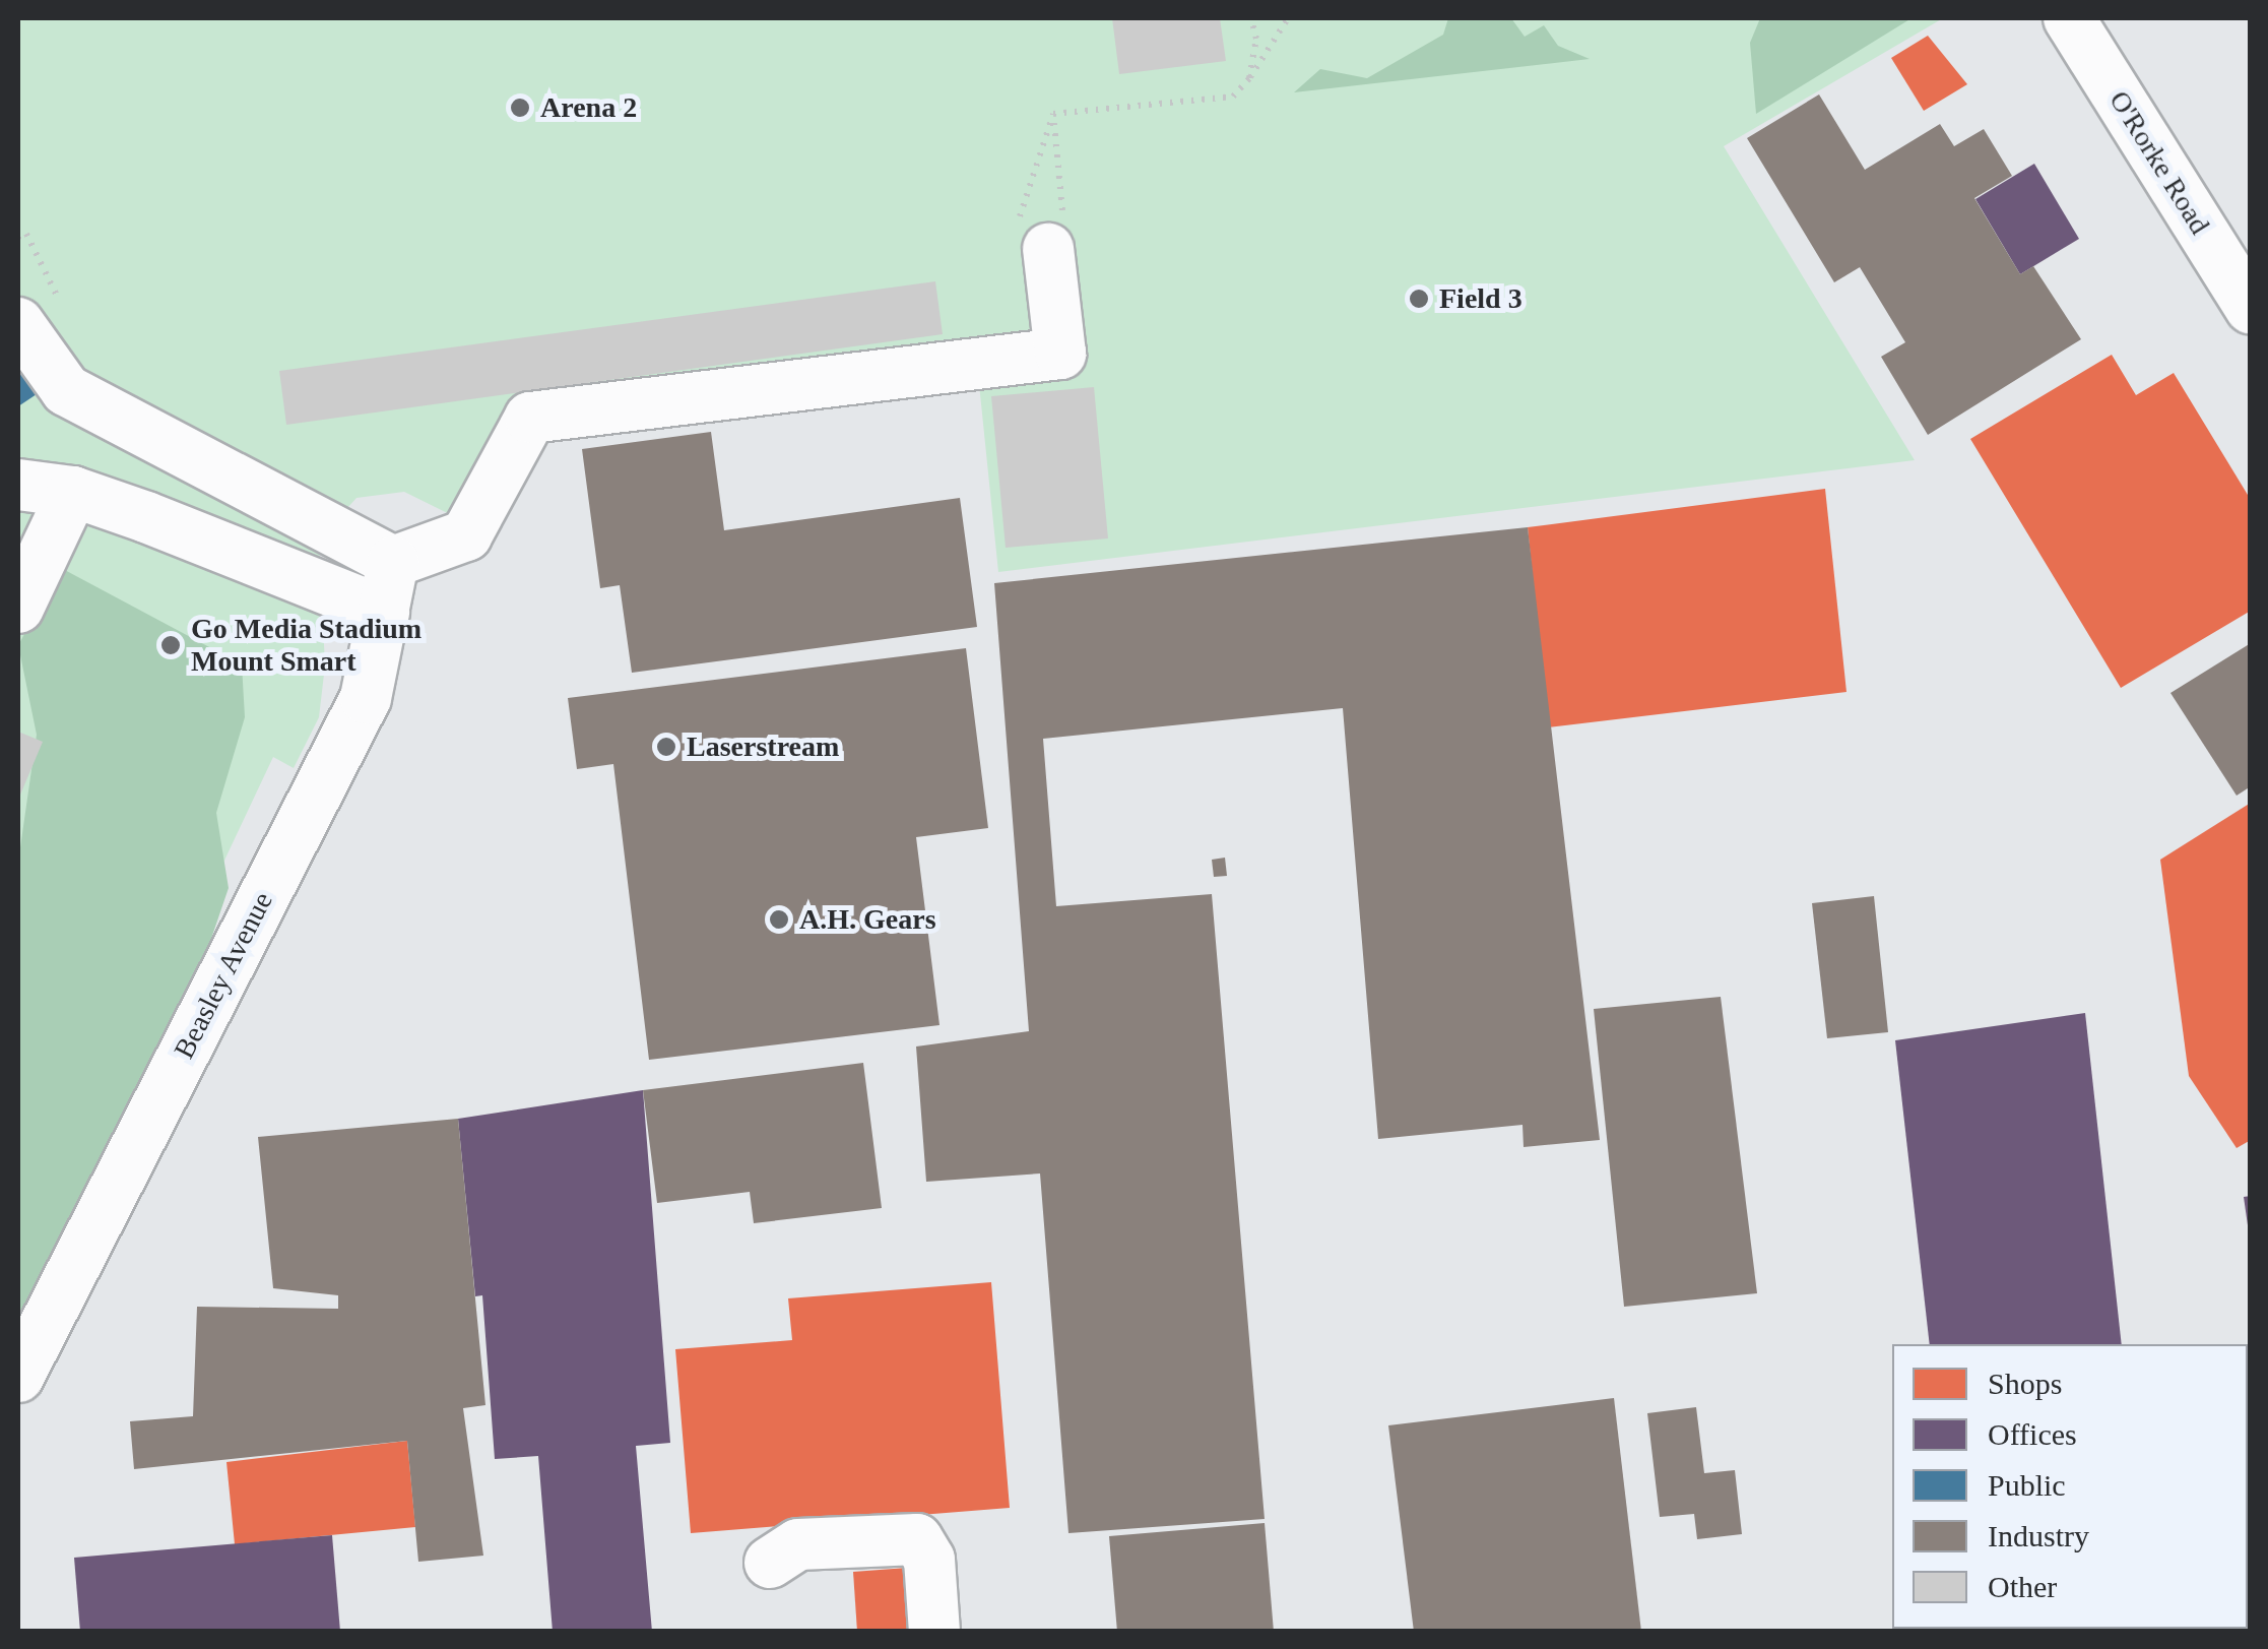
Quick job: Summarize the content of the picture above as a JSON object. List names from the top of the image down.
{
  "streets": {
    "street": ["O'Rorke Road", "Beasley Avenue"]
  },
  "places": [
    "Arena 2",
    "Field 3",
    "Go Media Stadium Mount Smart",
    "Laserstream",
    "A.H. Gears"
  ],
  "legend": [
    "Shops",
    "Offices",
    "Public",
    "Industry",
    "Other"
  ]
}
